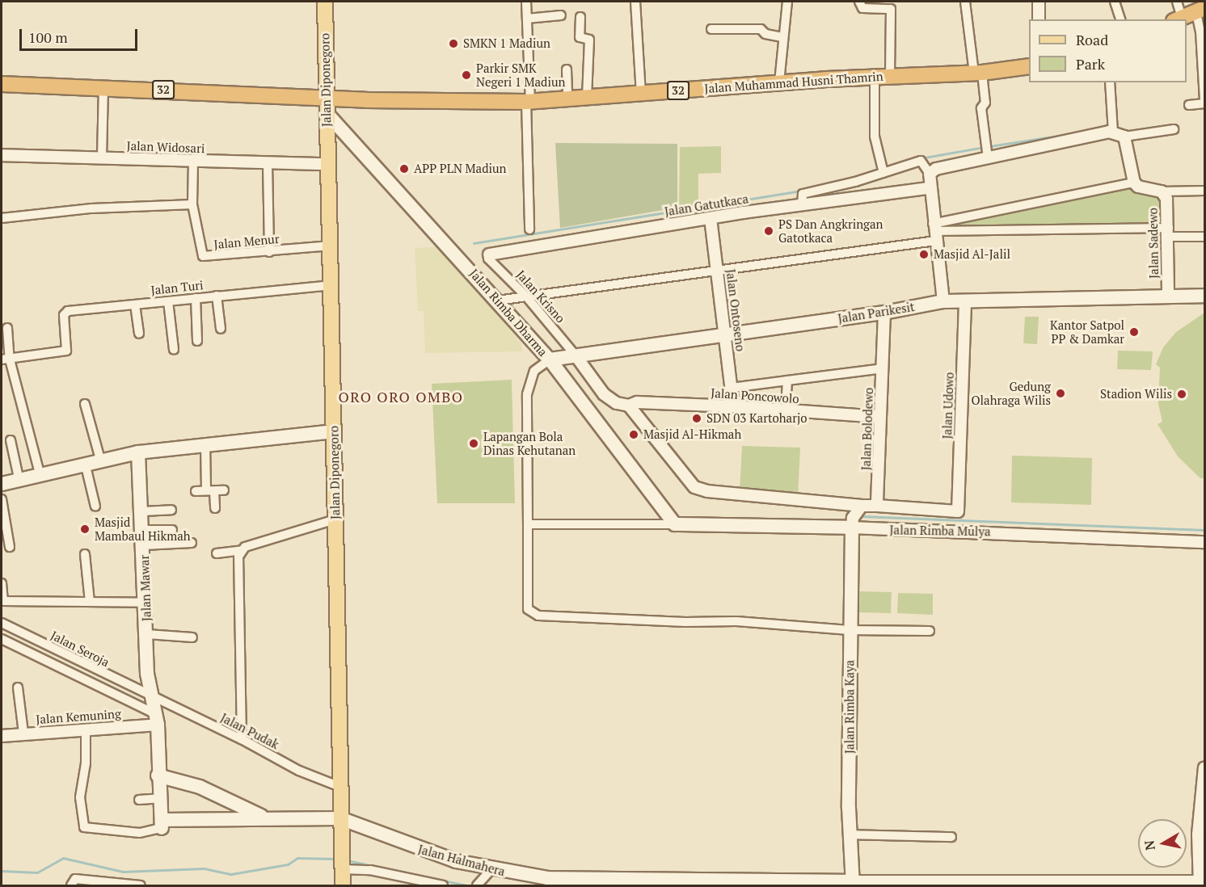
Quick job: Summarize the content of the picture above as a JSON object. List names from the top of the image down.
{
  "streets": {
    "highway": ["Jalan Muhammad Husni Thamrin", "32"],
    "main road": [
      "Jalan Diponegoro",
      "Jalan Rimba Dharma",
      "Jalan Parikesit",
      "Jalan Rimba Mulya",
      "Jalan Mawar",
      "Jalan Rimba Kaya",
      "Jalan Halmahera"
    ],
    "street": [
      "Jalan Widosari",
      "Jalan Gatutkaca",
      "Jalan Menur",
      "Jalan Sadewo",
      "Jalan Turi",
      "Jalan Krisno",
      "Jalan Ontoseno",
      "Jalan Poncowolo",
      "Jalan Udowo",
      "Jalan Bolodewo",
      "Jalan Seroja",
      "Jalan Kemuning",
      "Jalan Pudak"
    ]
  },
  "crossings": [
    ["Jalan Diponegoro", "Jalan Muhammad Husni Thamrin"],
    ["Jalan Diponegoro", "32"],
    ["Jalan Diponegoro", "Jalan Widosari"],
    ["Jalan Diponegoro", "Jalan Menur"],
    ["Jalan Diponegoro", "Jalan Turi"],
    ["Jalan Diponegoro", "Jalan Rimba Dharma"],
    ["Jalan Diponegoro", "Jalan Pudak"],
    ["Jalan Diponegoro", "Jalan Halmahera"],
    ["Jalan Muhammad Husni Thamrin", "32"],
    ["Jalan Widosari", "Jalan Menur"],
    ["Jalan Gatutkaca", "Jalan Krisno"],
    ["Jalan Gatutkaca", "Jalan Ontoseno"],
    ["Jalan Sadewo", "Jalan Parikesit"],
    ["Jalan Krisno", "Jalan Parikesit"],
    ["Jalan Ontoseno", "Jalan Parikesit"],
    ["Jalan Ontoseno", "Jalan Poncowolo"],
    ["Jalan Rimba Dharma", "Jalan Parikesit"],
    ["Jalan Rimba Dharma", "Jalan Rimba Mulya"],
    ["Jalan Parikesit", "Jalan Udowo"],
    ["Jalan Parikesit", "Jalan Bolodewo"],
    ["Jalan Poncowolo", "Jalan Bolodewo"],
    ["Jalan Udowo", "Jalan Bolodewo"],
    ["Jalan Rimba Mulya", "Jalan Rimba Kaya"],
    ["Jalan Mawar", "Jalan Seroja"],
    ["Jalan Mawar", "Jalan Kemuning"],
    ["Jalan Mawar", "Jalan Pudak"],
    ["Jalan Seroja", "Jalan Pudak"],
    ["Jalan Rimba Kaya", "Jalan Halmahera"]
  ],
  "districts": ["ORO ORO OMBO"],
  "places": [
    "SMKN 1 Madiun",
    "Parkir SMK Negeri 1 Madiun",
    "APP PLN Madiun",
    "PS Dan Angkringan Gatotkaca",
    "Masjid Al-Jalil",
    "Kantor Satpol PP & Damkar",
    "Gedung Olahraga Wilis",
    "Stadion Wilis",
    "SDN 03 Kartoharjo",
    "Masjid Al-Hikmah",
    "Lapangan Bola Dinas Kehutanan",
    "Masjid Mambaul Hikmah"
  ],
  "legend": ["Road", "Park"],
  "scale_bar": "100 m",
  "north": "left"
}
